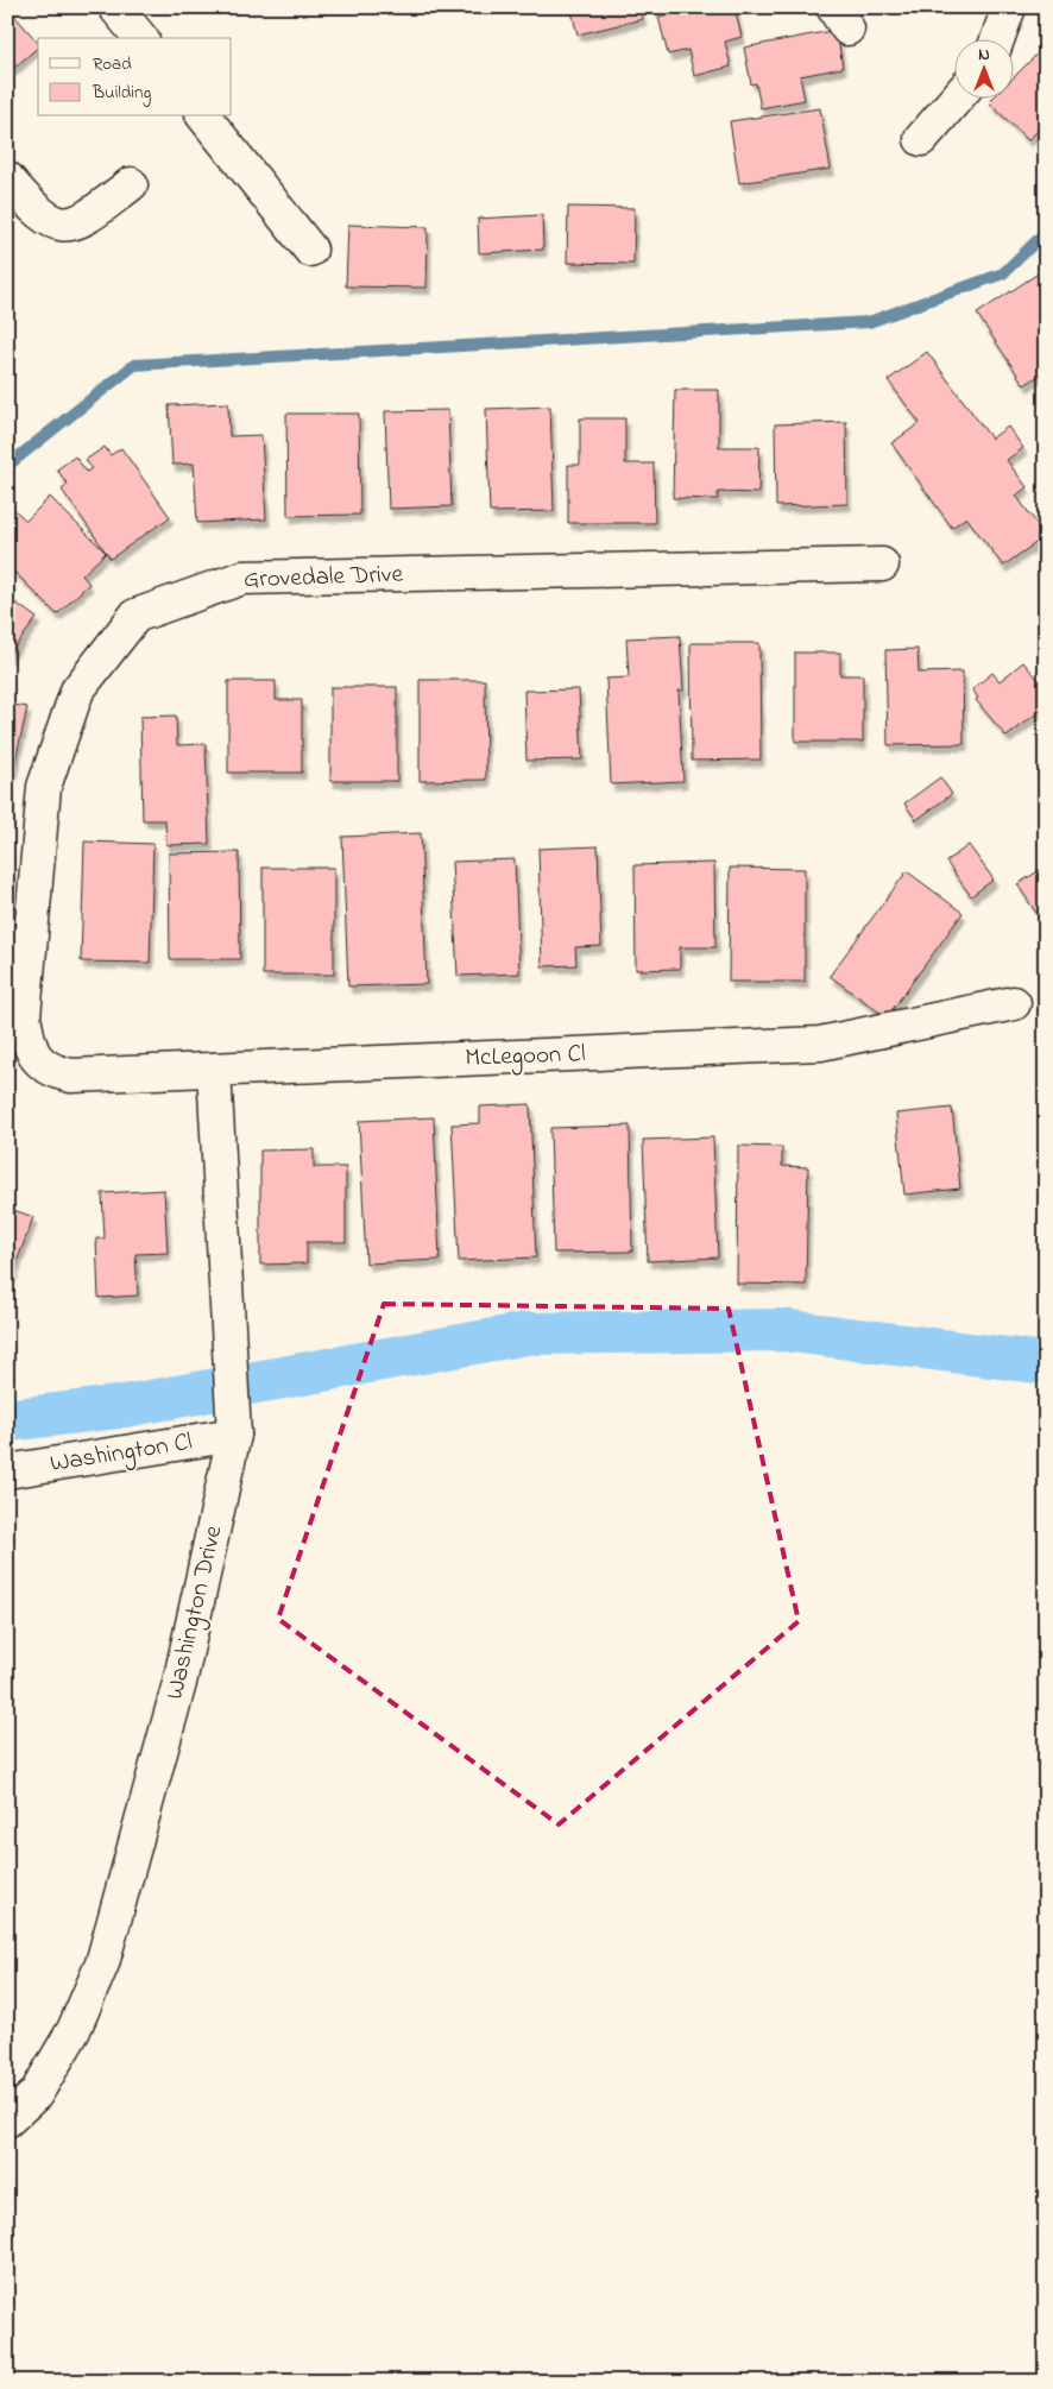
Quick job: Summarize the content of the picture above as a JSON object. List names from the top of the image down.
{
  "streets": {
    "street": [
      "Grovedale Drive",
      "McLegoon Cl",
      "Washington Cl",
      "Washington Drive"
    ]
  },
  "crossings": [
    ["Grovedale Drive", "McLegoon Cl"],
    ["McLegoon Cl", "Washington Drive"],
    ["Washington Cl", "Washington Drive"]
  ],
  "legend": ["Road", "Building"],
  "north": "top"
}
